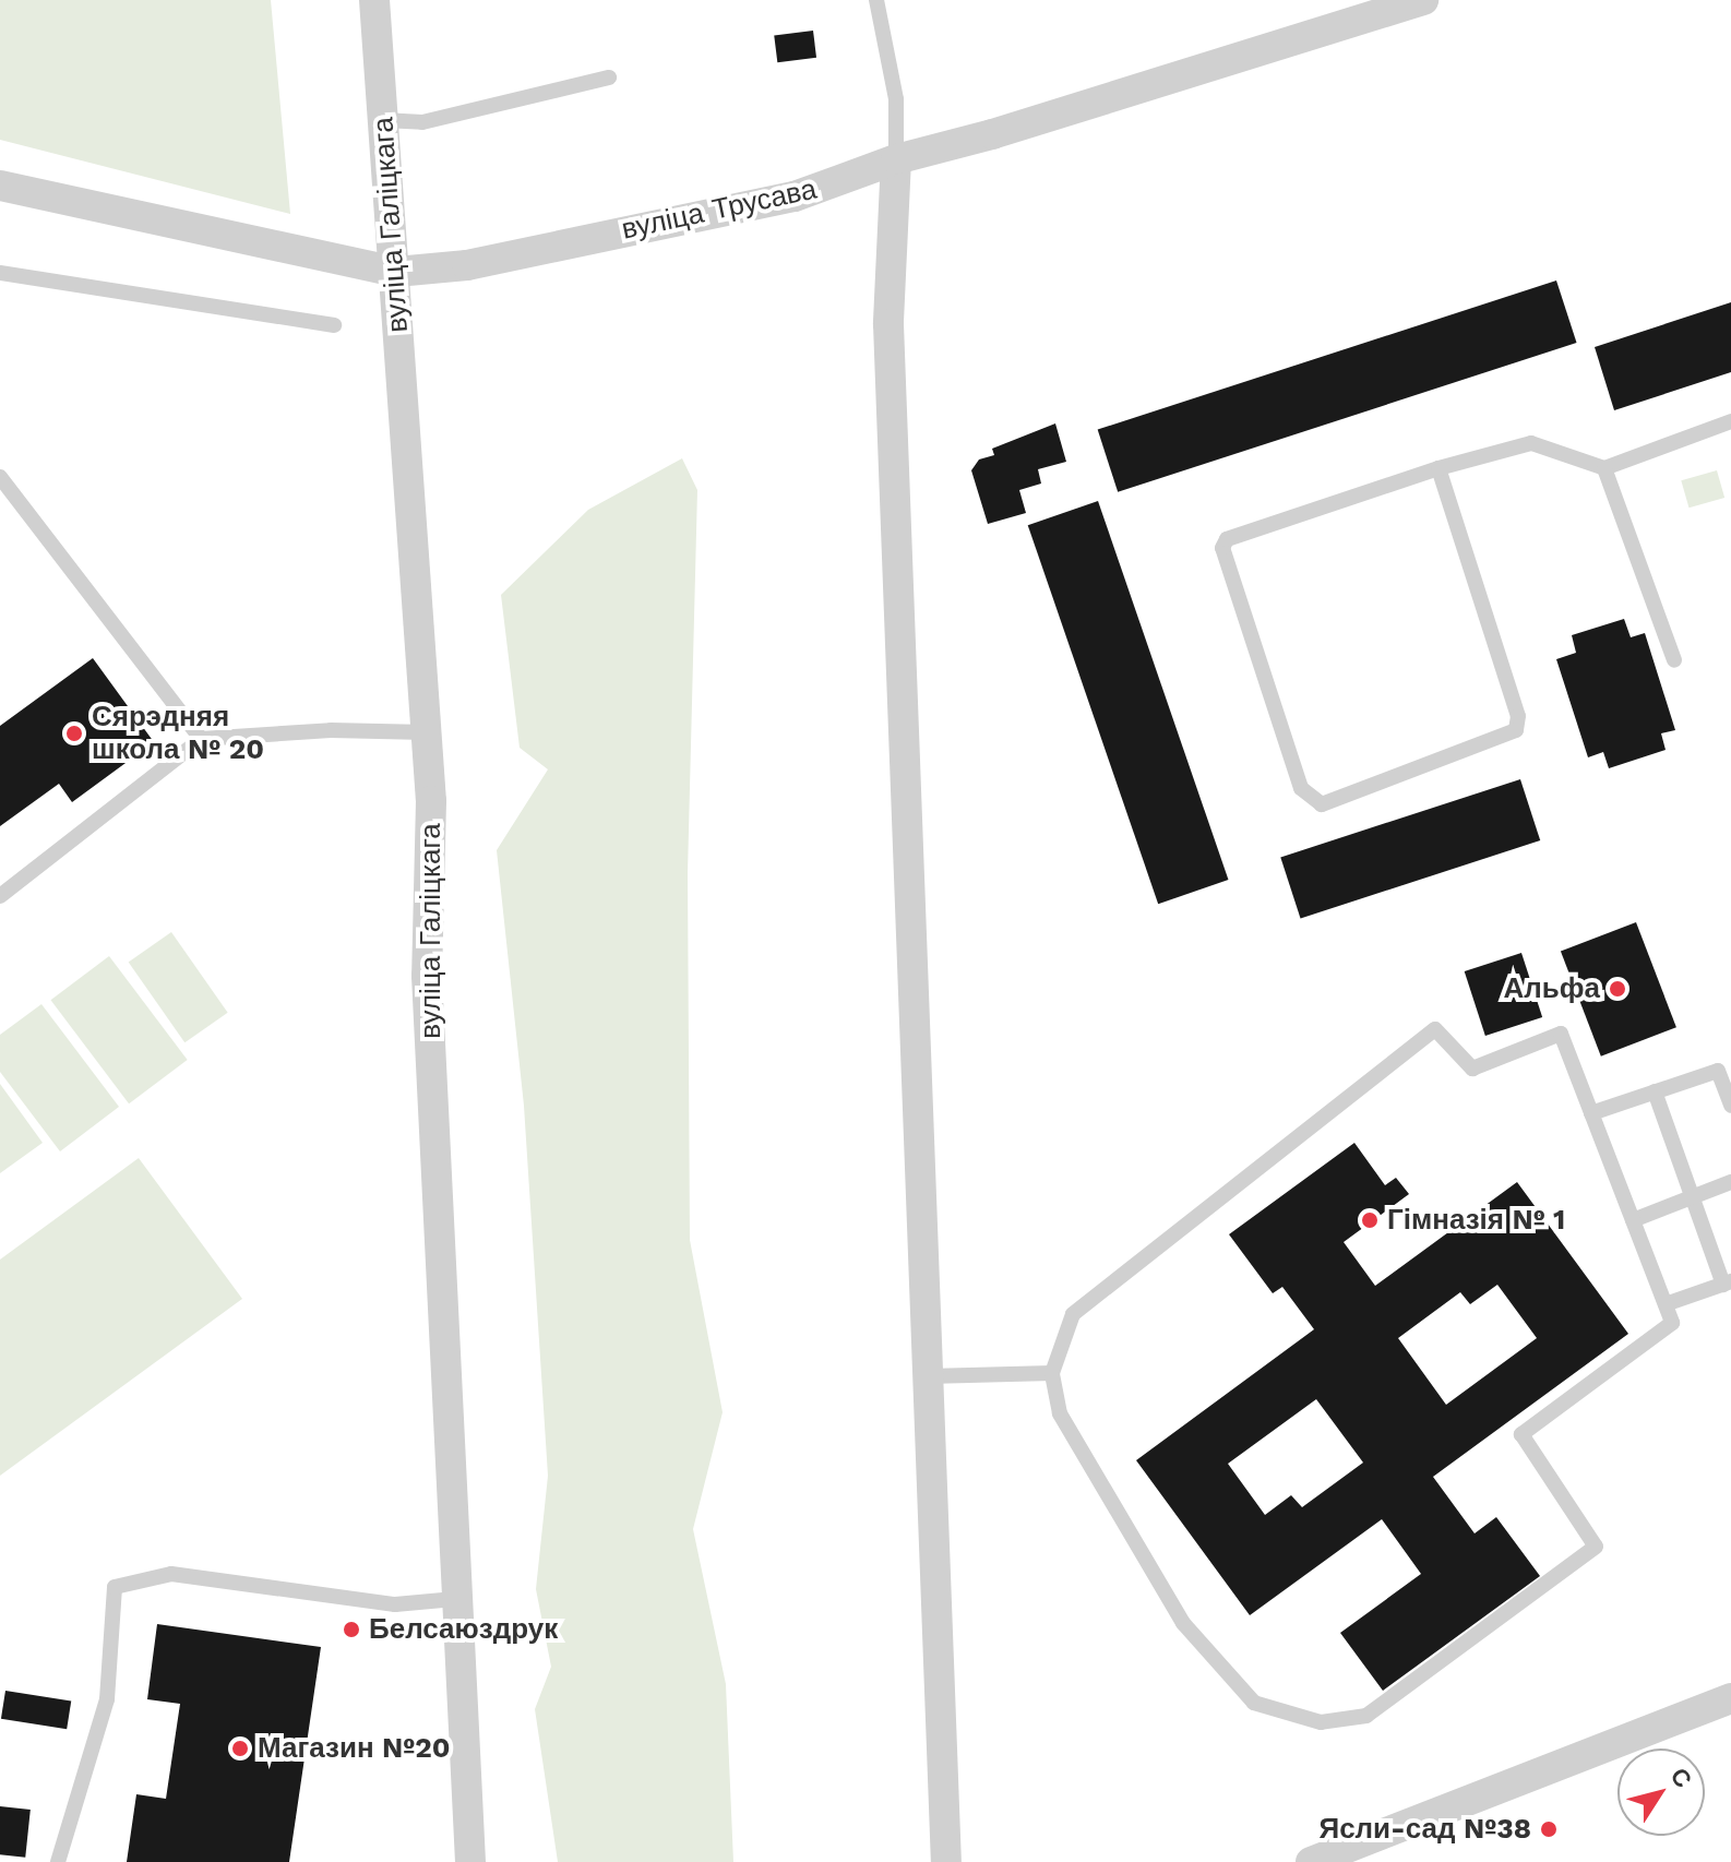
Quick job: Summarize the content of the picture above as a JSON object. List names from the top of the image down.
{
  "streets": {
    "street": ["вуліца Трусава", "вуліца Галіцкага"]
  },
  "crossings": [
    ["вуліца Трусава", "вуліца Галіцкага"]
  ],
  "places": [
    "Сярэдняя школа № 20",
    "Альфа",
    "Гімназія № 1",
    "Белсаюздрук",
    "Магазин №20",
    "Ясли-сад №38"
  ],
  "north": "top right"
}
